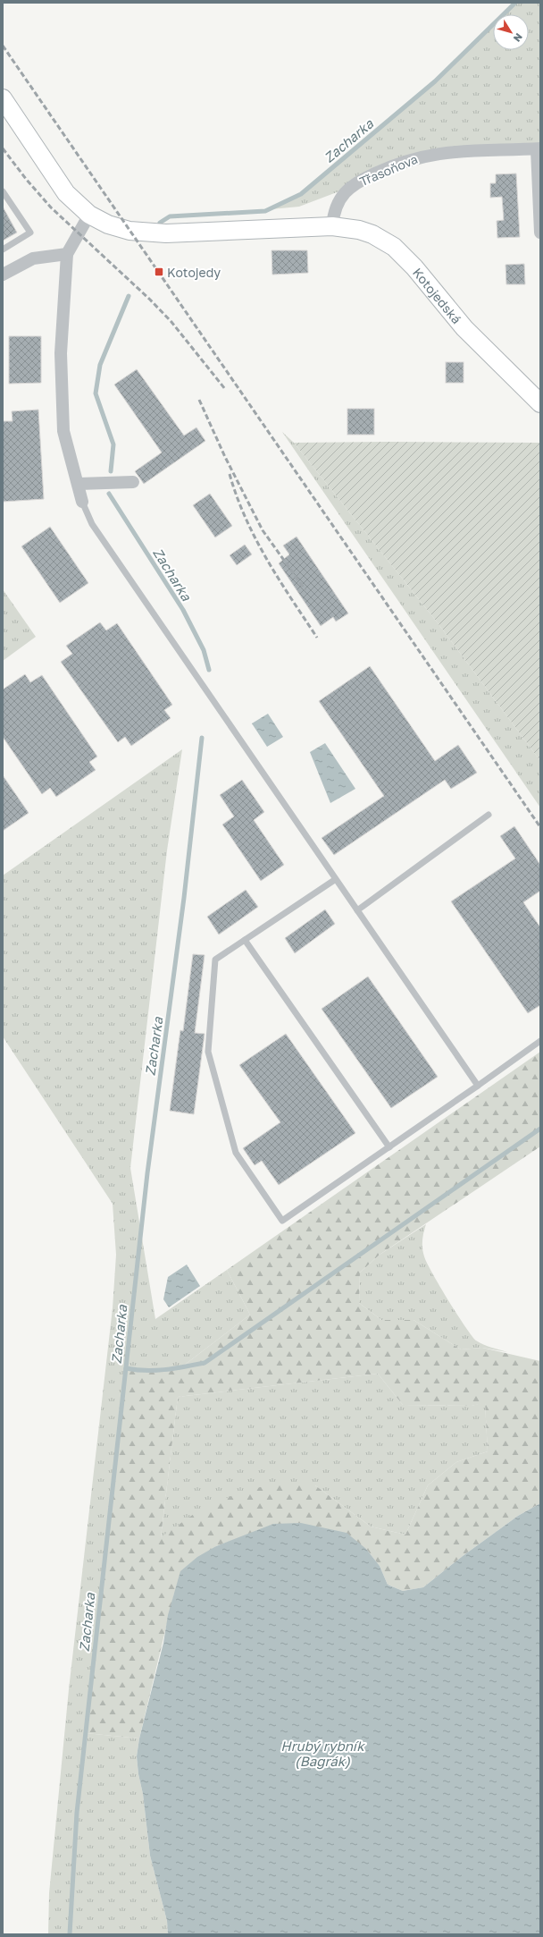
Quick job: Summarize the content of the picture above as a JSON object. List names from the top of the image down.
{
  "streets": {
    "main road": ["Kotojedská"],
    "street": ["Třasoňova"]
  },
  "crossings": [
    ["Třasoňova", "Kotojedská"]
  ],
  "water": ["Zacharka", "Hrubý rybník (Bagrák)"],
  "places": {
    "transit": ["Kotojedy"]
  },
  "north": "bottom right"
}
